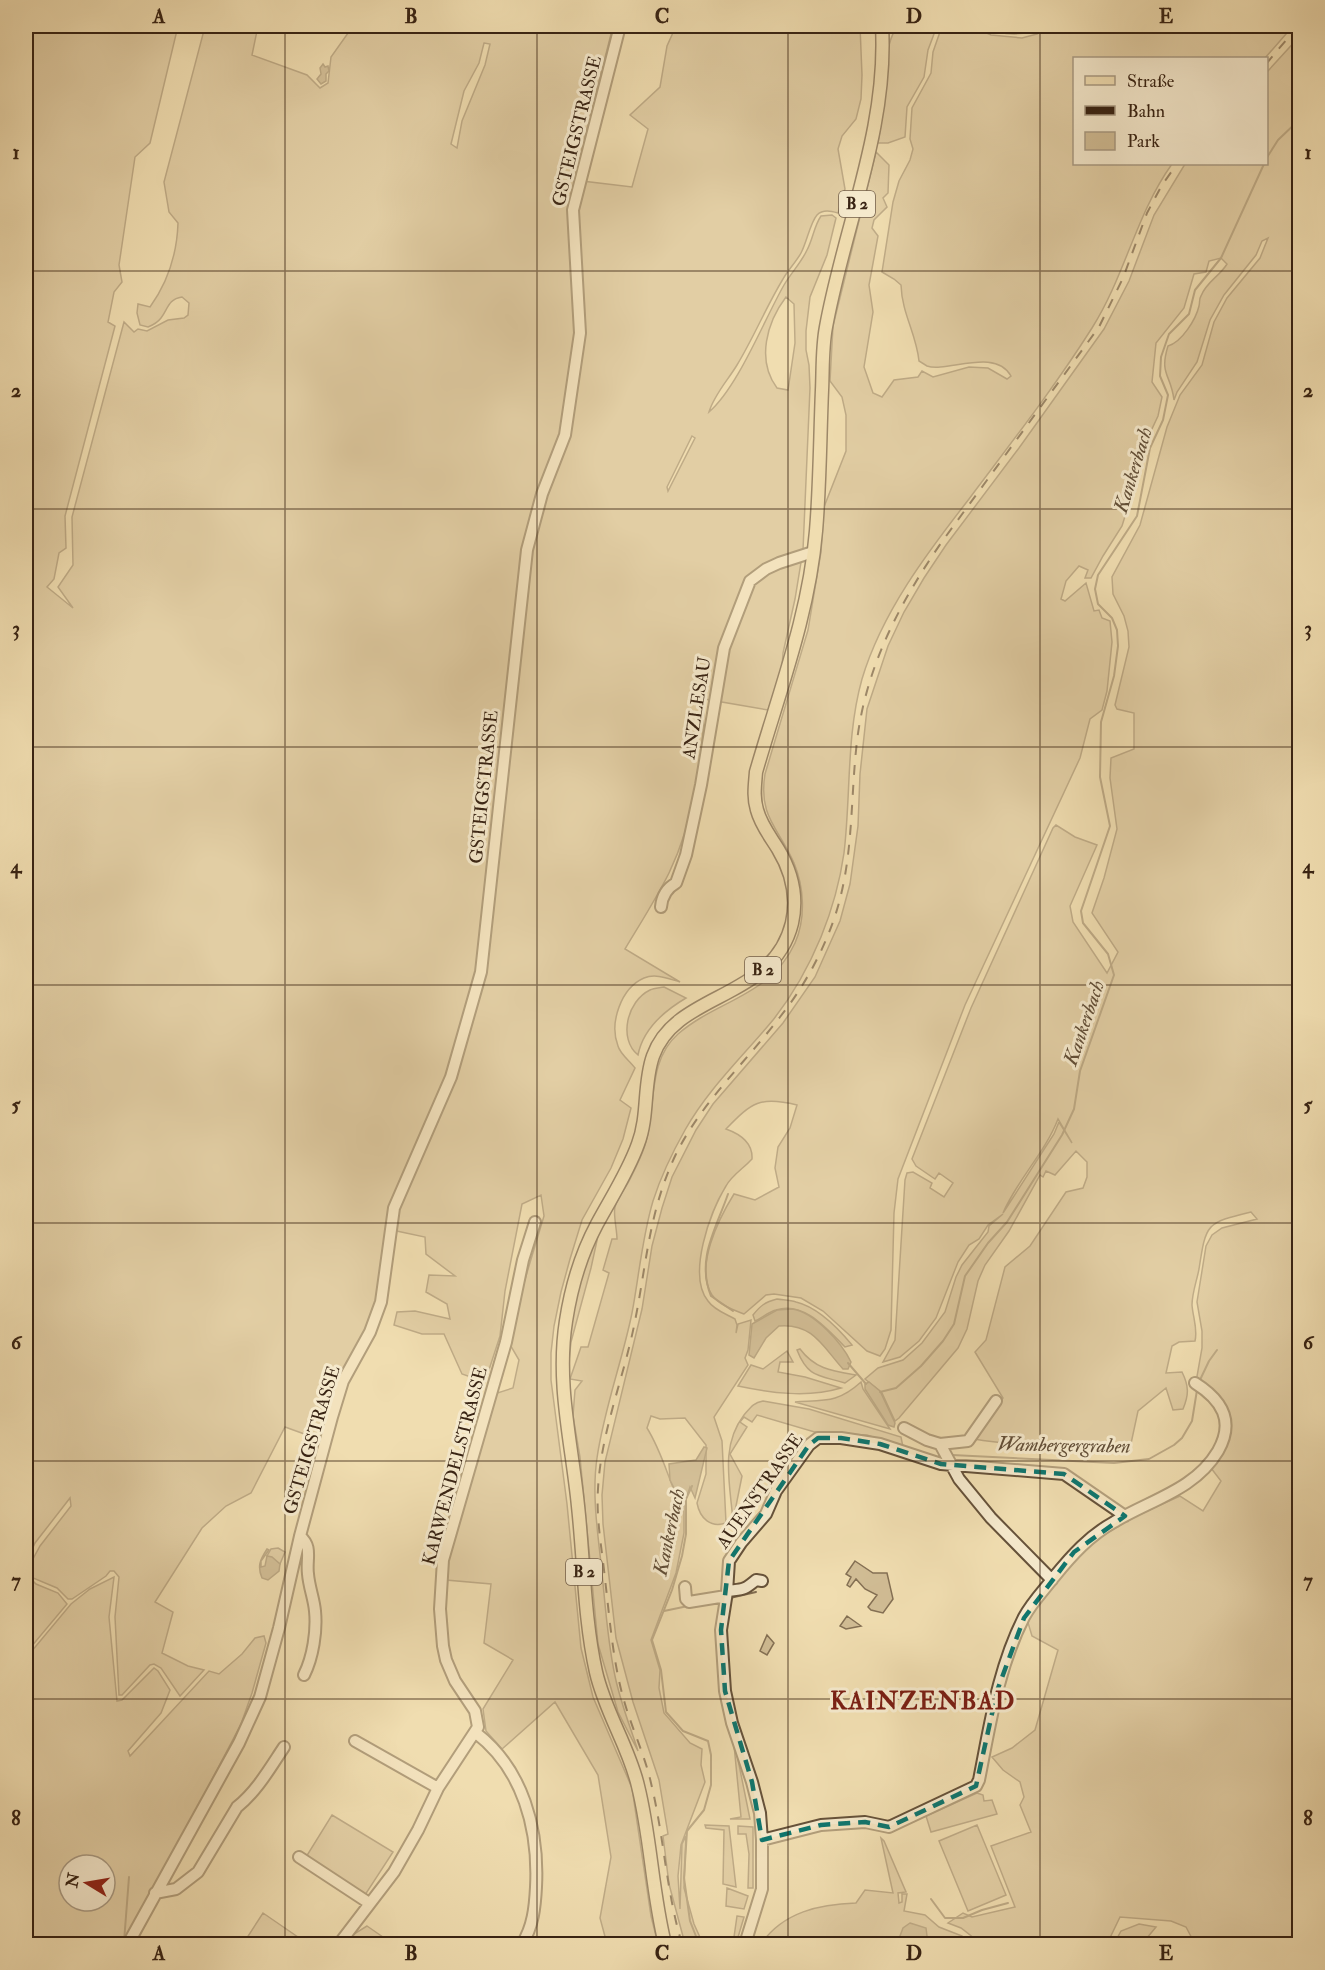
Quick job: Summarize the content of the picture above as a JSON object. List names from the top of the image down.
{
  "streets": {
    "main road": ["B 2"],
    "street": [
      "GSTEIGSTRASSE",
      "ANZLESAU",
      "KARWENDELSTRASSE",
      "AUENSTRASSE"
    ]
  },
  "crossings": [
    ["B 2", "ANZLESAU"]
  ],
  "districts": ["KAINZENBAD"],
  "water": ["Kankerbach", "Wambergergraben"],
  "legend": ["Straße", "Bahn", "Park"],
  "north": "left",
  "grid": {
    "columns": [
      "A",
      "B",
      "C",
      "D",
      "E"
    ],
    "rows": [
      "1",
      "2",
      "3",
      "4",
      "5",
      "6",
      "7",
      "8"
    ]
  }
}
